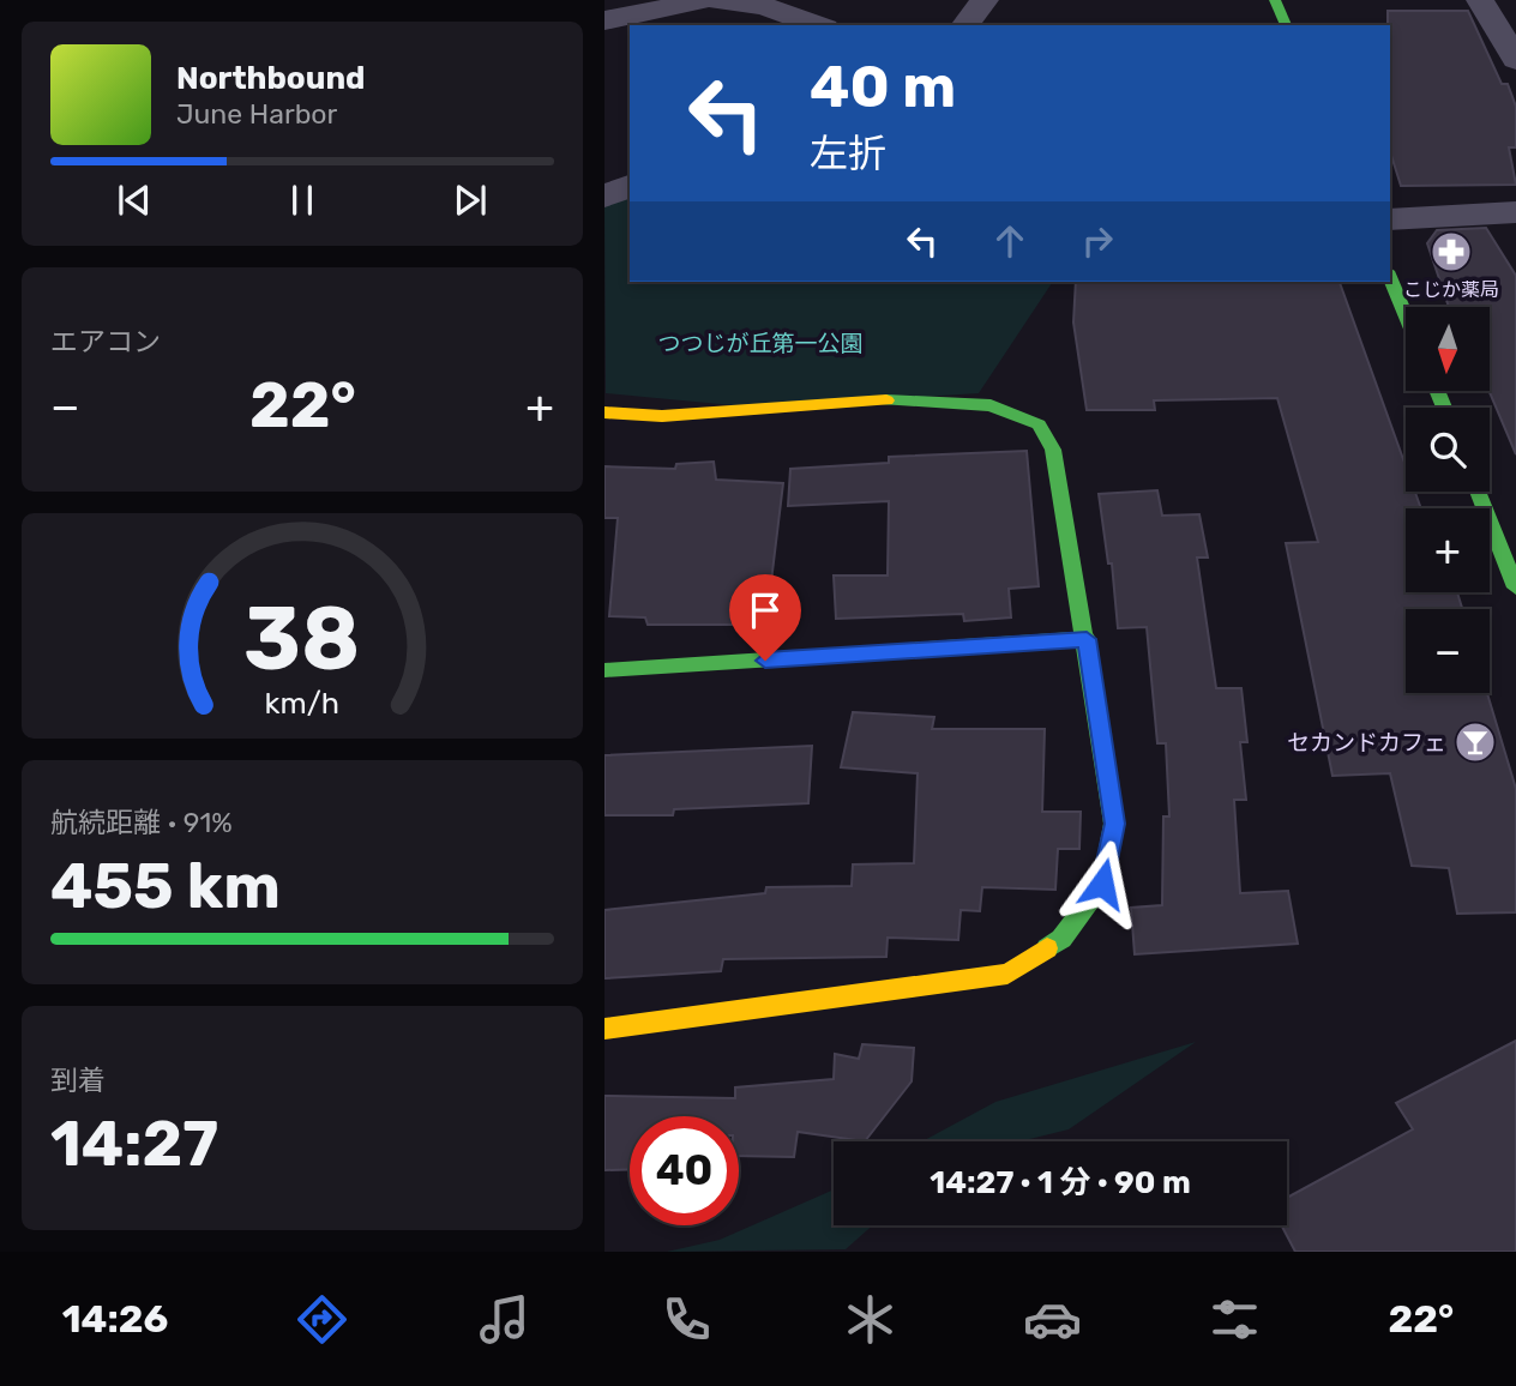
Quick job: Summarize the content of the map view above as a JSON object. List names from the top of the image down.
{
  "parks": ["つつじが丘第一公園"],
  "places": {
    "pharmacy": ["こじか薬局"],
    "bar": ["セカンドカフェ"]
  },
  "north": "bottom",
  "page": {
    "turn": ["40 m", "左折"],
    "song": ["Northbound", "June Harbor"],
    "tile": [
      "エアコン",
      ["航続距離 · 91%", "455 km"],
      ["到着", "14:27"]
    ],
    "map_buttons": ["+", "−"],
    "heat": ["−", "22°", "+"],
    "limit": "40",
    "trip": "14:27 · 1 分 · 90 m",
    "tabs": ["14:26", "22°"],
    "gauge": ["38", "km/h"]
  }
}
